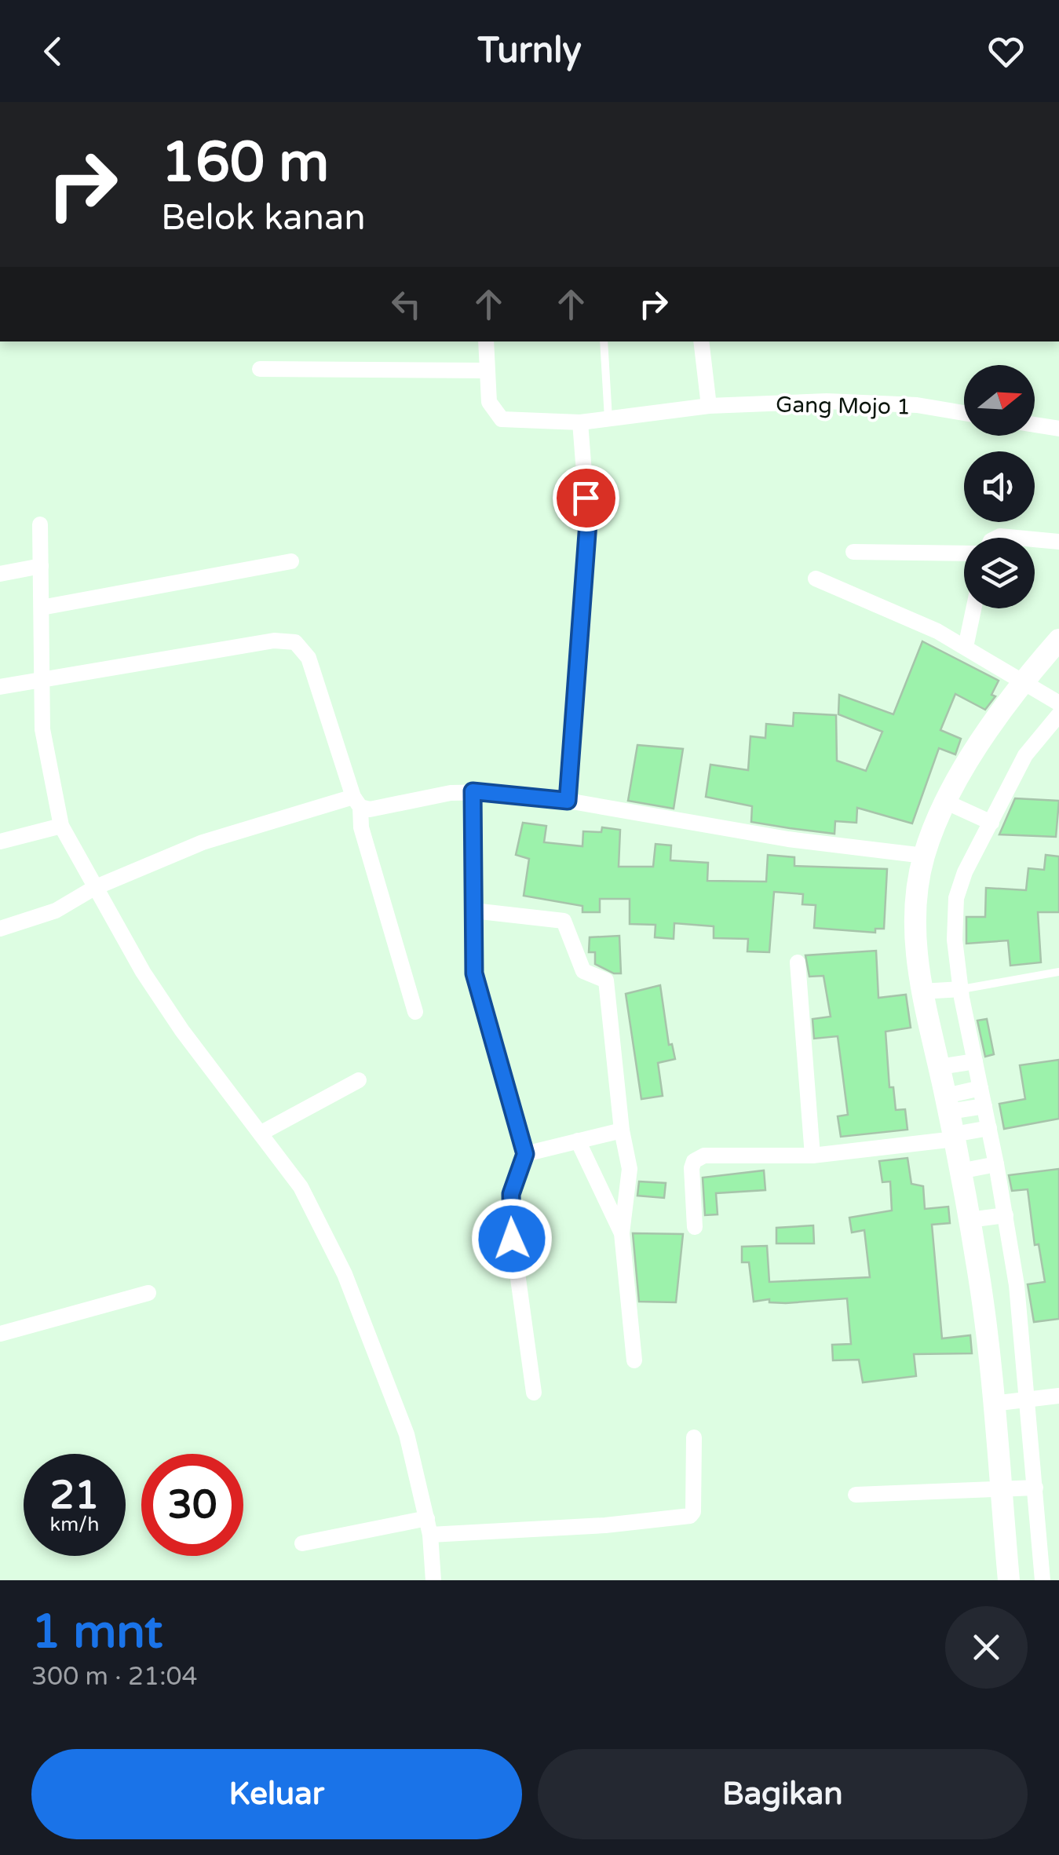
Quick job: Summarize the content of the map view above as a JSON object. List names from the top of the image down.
{
  "streets": {
    "street": ["Gang Mojo 1"]
  },
  "north": "right",
  "page": {
    "header": "Turnly",
    "turn": ["160 m", "Belok kanan"],
    "speed": "21 km/h",
    "limit": "30",
    "heading": ["1 mnt", "300 m · 21:04"],
    "buttons": ["Keluar", "Bagikan"]
  }
}
